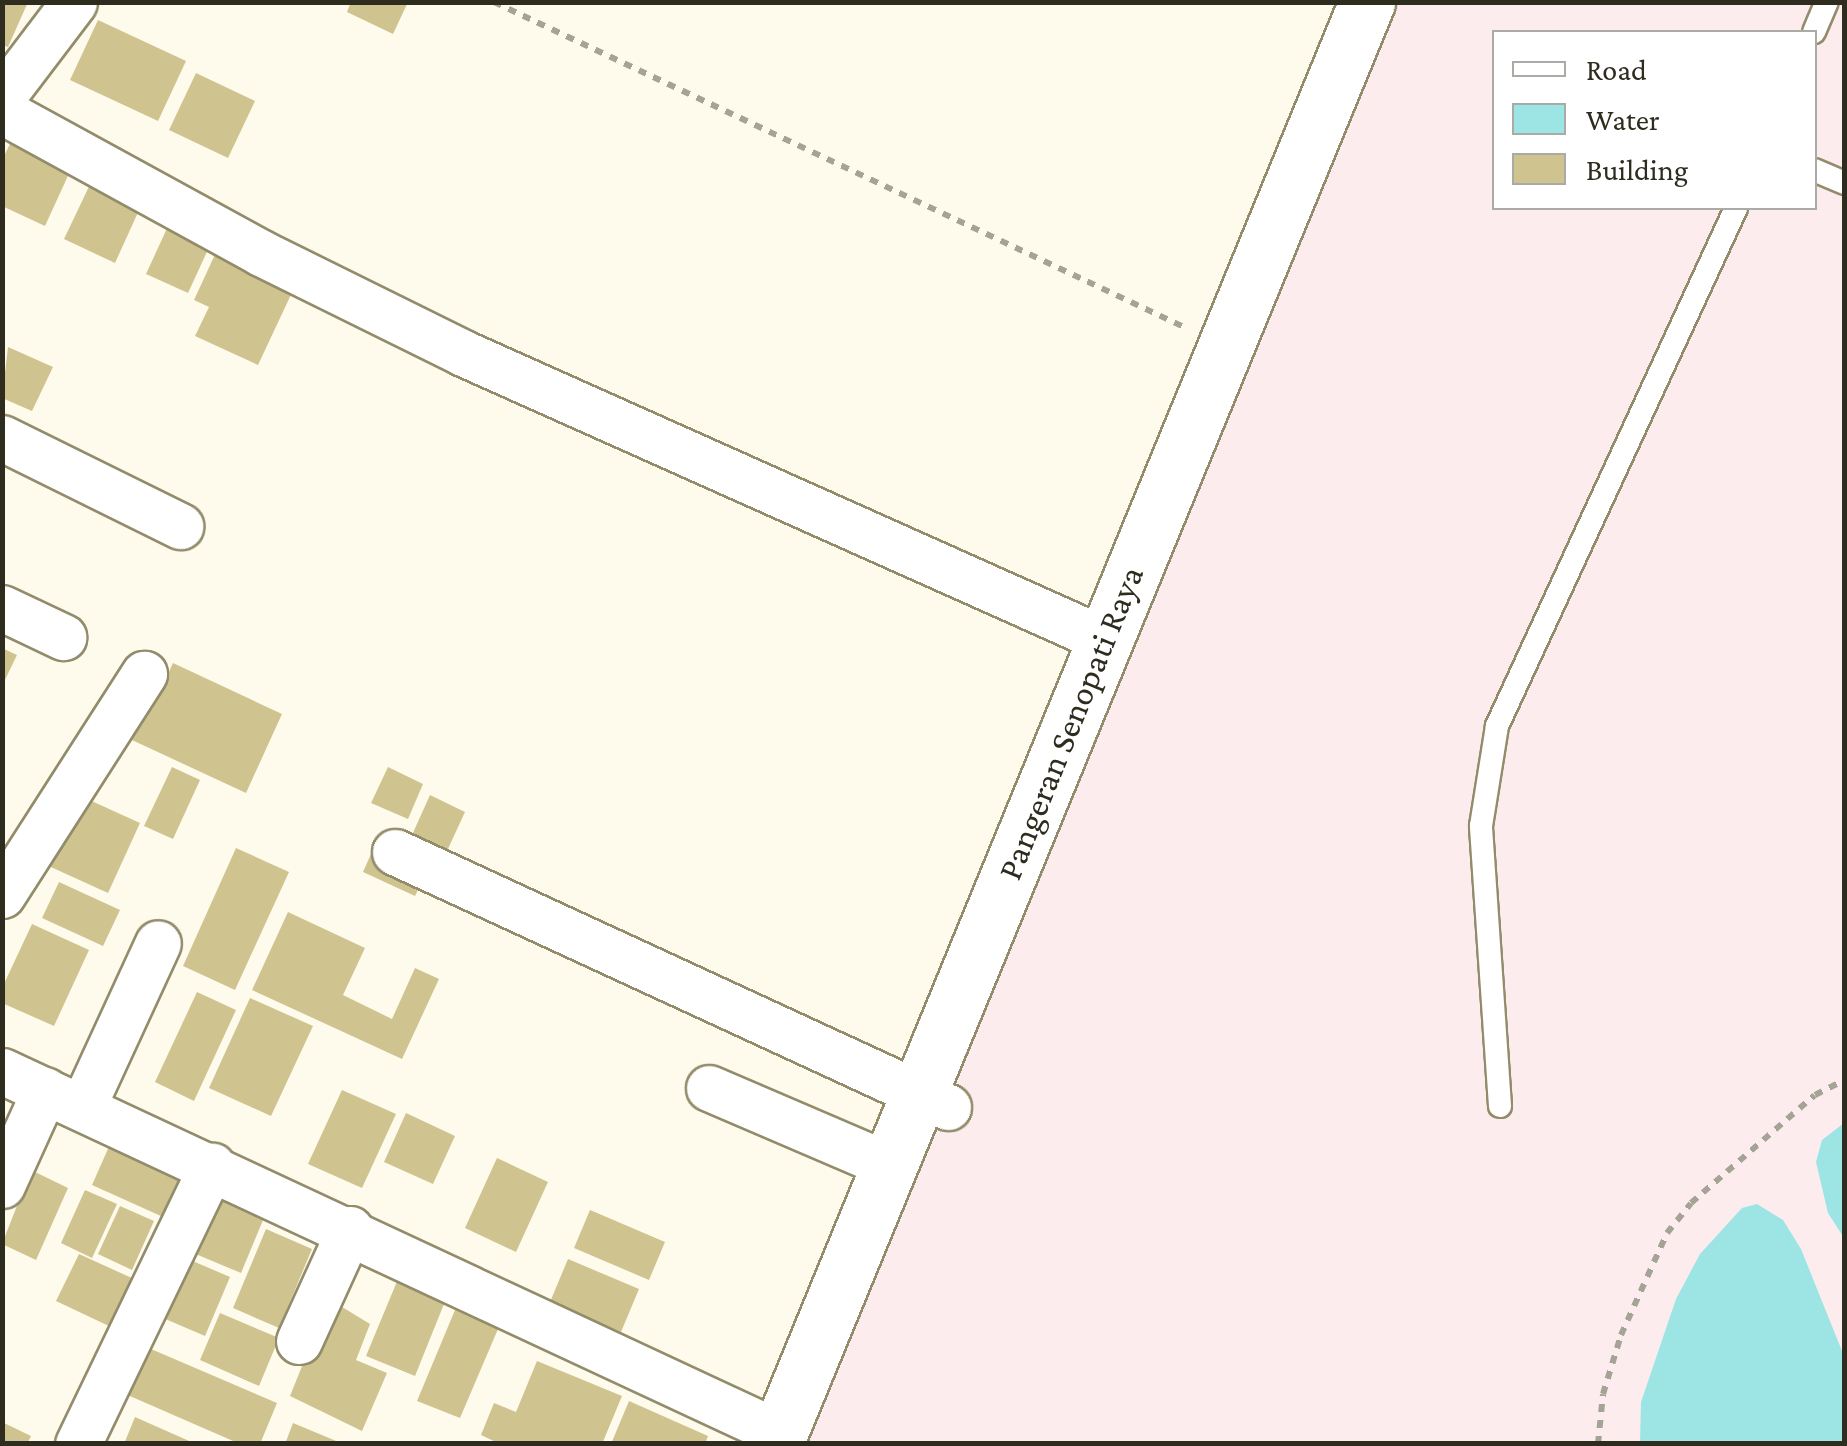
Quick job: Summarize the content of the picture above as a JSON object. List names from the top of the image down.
{
  "streets": {
    "street": ["Pangeran Senopati Raya"]
  },
  "legend": ["Road", "Water", "Building"]
}
